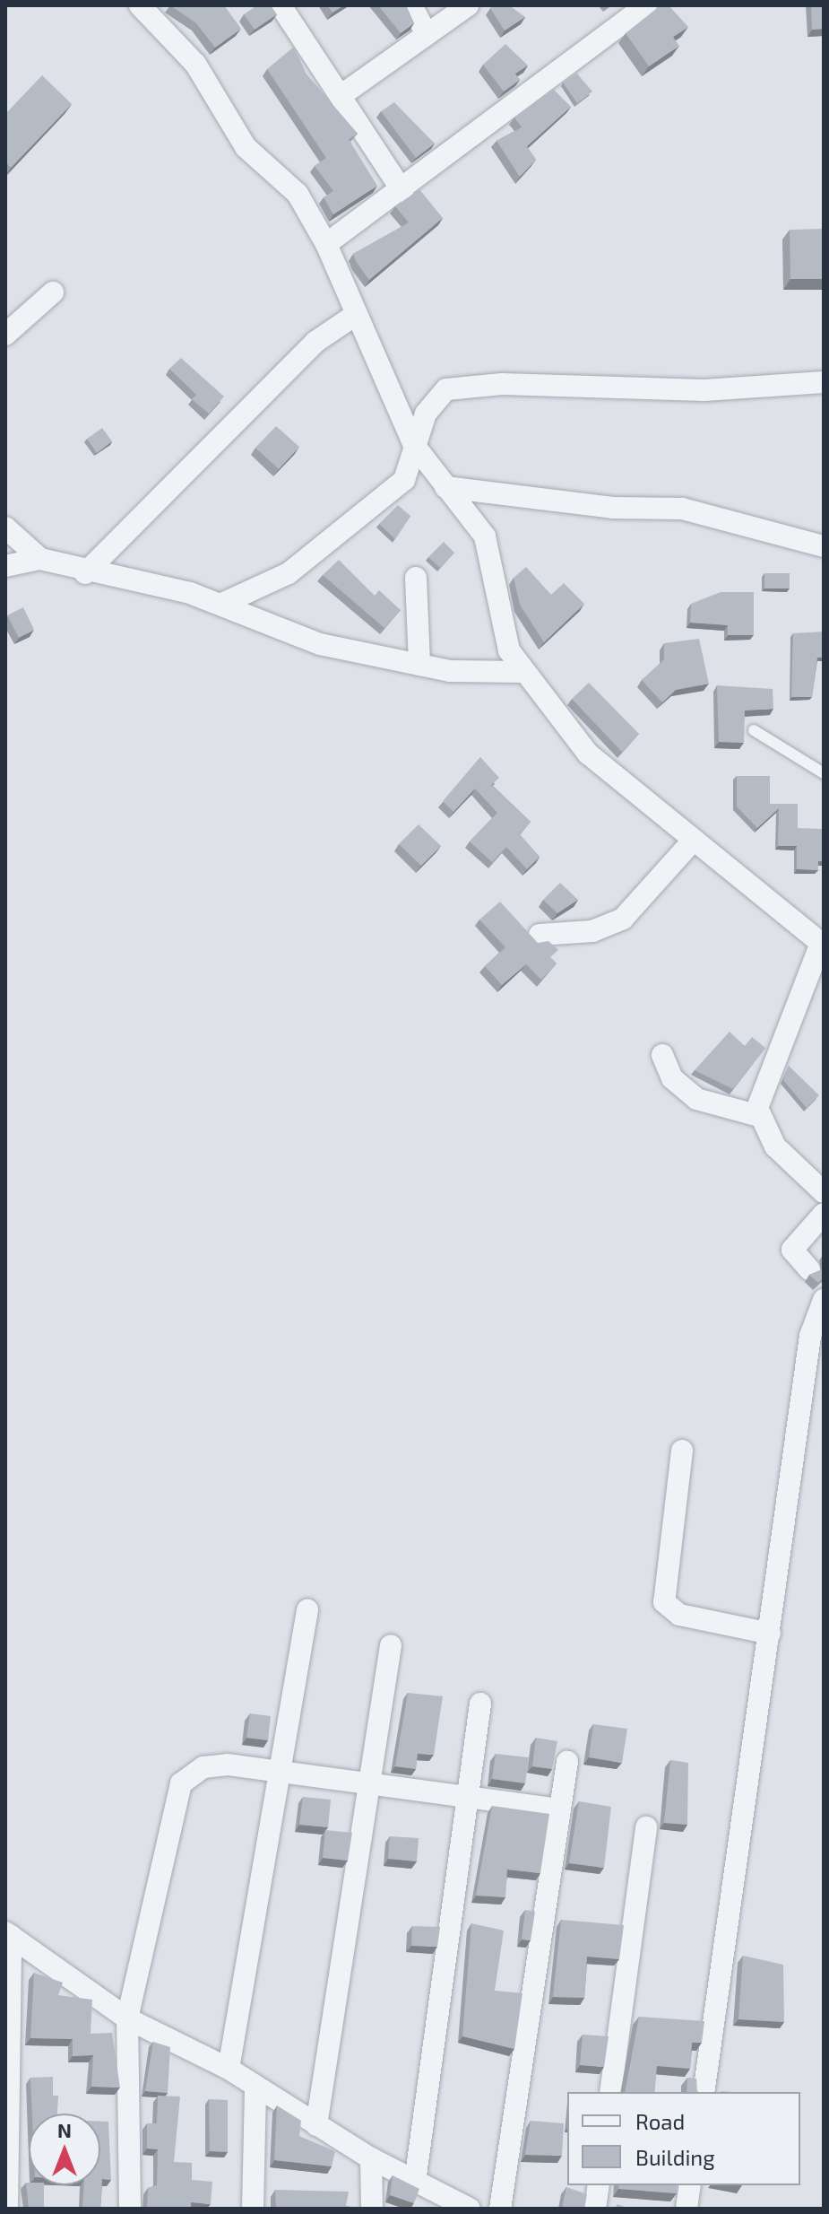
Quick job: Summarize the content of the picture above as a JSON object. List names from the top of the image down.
{
  "legend": ["Road", "Building"],
  "north": "top"
}
